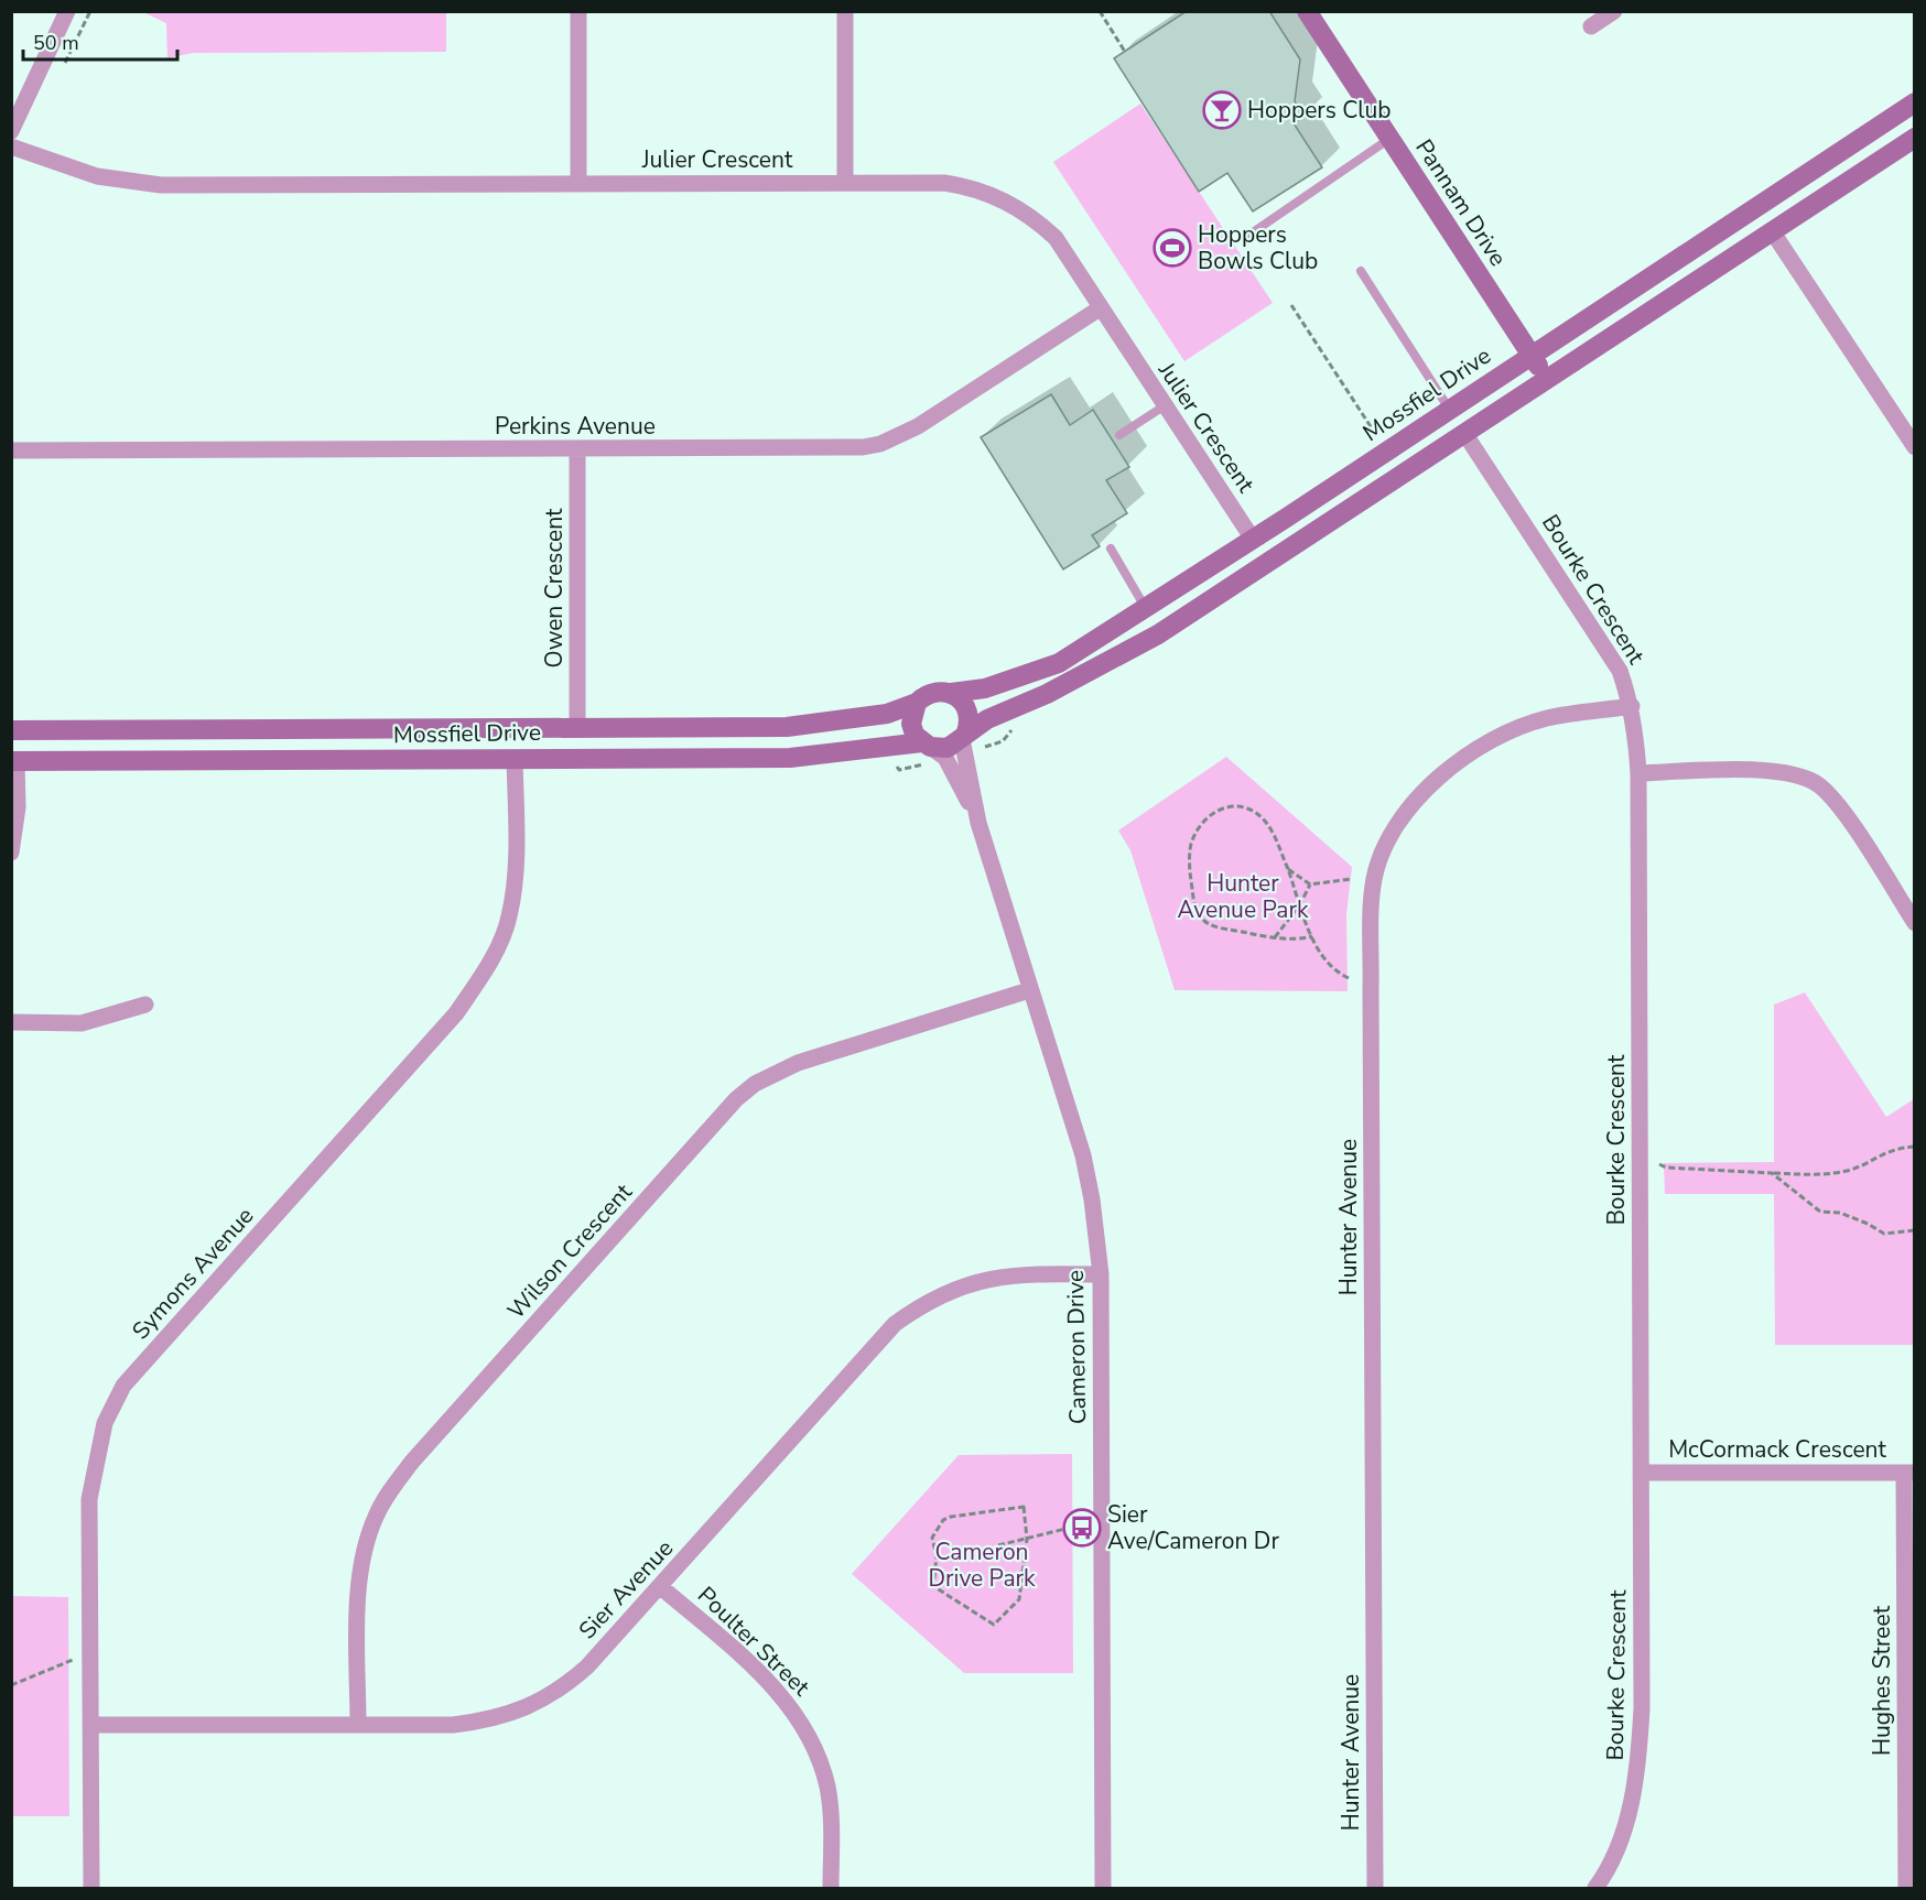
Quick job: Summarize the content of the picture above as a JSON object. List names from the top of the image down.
{
  "streets": {
    "street": [
      "Julier Crescent",
      "Pannam Drive",
      "Mossfiel Drive",
      "Perkins Avenue",
      "Owen Crescent",
      "Bourke Crescent",
      "Hunter Avenue",
      "Wilson Crescent",
      "Symons Avenue",
      "Cameron Drive",
      "McCormack Crescent",
      "Sier Avenue",
      "Poulter Street",
      "Hughes Street"
    ]
  },
  "crossings": [
    ["Julier Crescent", "Mossfiel Drive"],
    ["Julier Crescent", "Perkins Avenue"],
    ["Pannam Drive", "Mossfiel Drive"],
    ["Mossfiel Drive", "Owen Crescent"],
    ["Mossfiel Drive", "Symons Avenue"],
    ["Mossfiel Drive", "Cameron Drive"],
    ["Perkins Avenue", "Owen Crescent"],
    ["Bourke Crescent", "Hunter Avenue"],
    ["Bourke Crescent", "McCormack Crescent"],
    ["Wilson Crescent", "Cameron Drive"],
    ["Wilson Crescent", "Sier Avenue"],
    ["Symons Avenue", "Sier Avenue"],
    ["Cameron Drive", "Sier Avenue"],
    ["McCormack Crescent", "Hughes Street"],
    ["Sier Avenue", "Poulter Street"]
  ],
  "parks": ["Hunter Avenue Park", "Cameron Drive Park"],
  "places": {
    "bar": ["Hoppers Club"],
    "sports": ["Hoppers Bowls Club"],
    "bus stop": ["Sier Ave/Cameron Dr"]
  },
  "scale_bar": "50 m"
}
